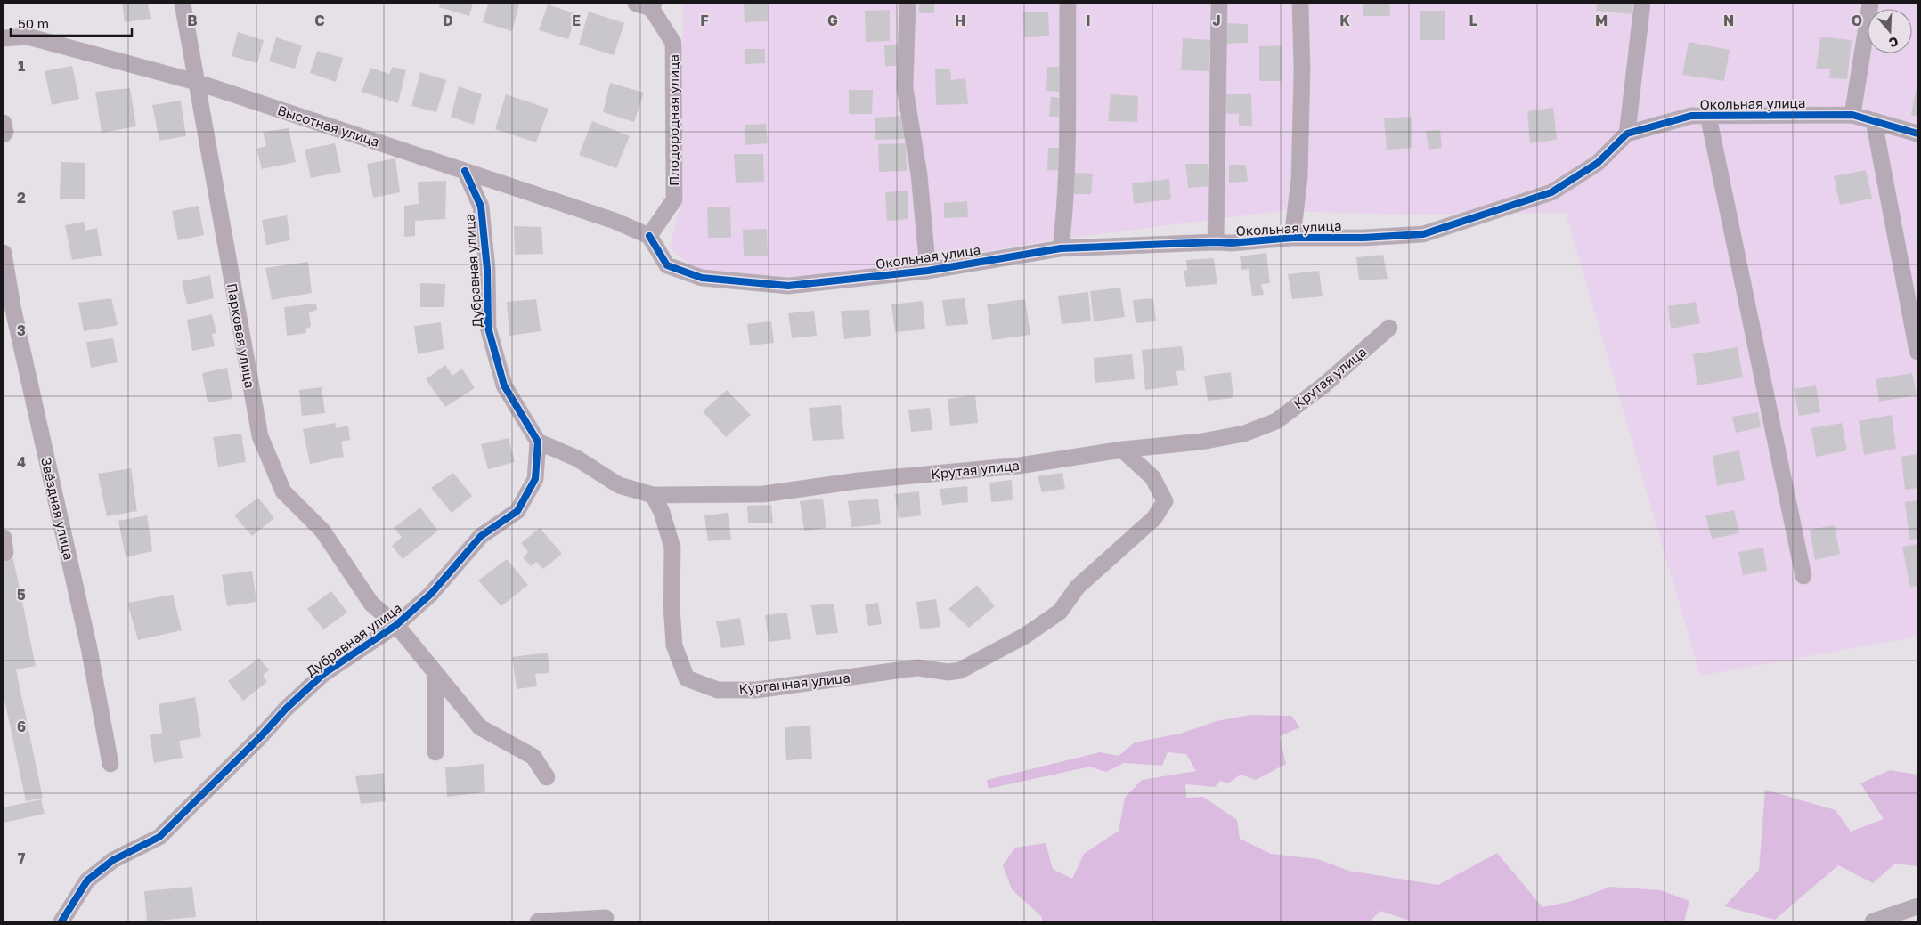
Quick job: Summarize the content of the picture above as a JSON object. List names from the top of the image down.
{
  "streets": {
    "street": [
      "Окольная улица",
      "Плодородная улица",
      "Высотная улица",
      "Дубравная улица",
      "Парковая улица",
      "Крутая улица",
      "Звёздная улица",
      "Курганная улица"
    ]
  },
  "crossings": [
    ["Окольная улица", "Плодородная улица"],
    ["Окольная улица", "Высотная улица"],
    ["Плодородная улица", "Высотная улица"],
    ["Высотная улица", "Дубравная улица"],
    ["Высотная улица", "Парковая улица"],
    ["Дубравная улица", "Парковая улица"],
    ["Дубравная улица", "Крутая улица"],
    ["Крутая улица", "Курганная улица"]
  ],
  "scale_bar": "50 m",
  "north": "bottom",
  "grid": {
    "columns": [
      "B",
      "C",
      "D",
      "E",
      "F",
      "G",
      "H",
      "I",
      "J",
      "K",
      "L",
      "M",
      "N",
      "O"
    ],
    "rows": [
      "1",
      "2",
      "3",
      "4",
      "5",
      "6",
      "7"
    ]
  }
}
